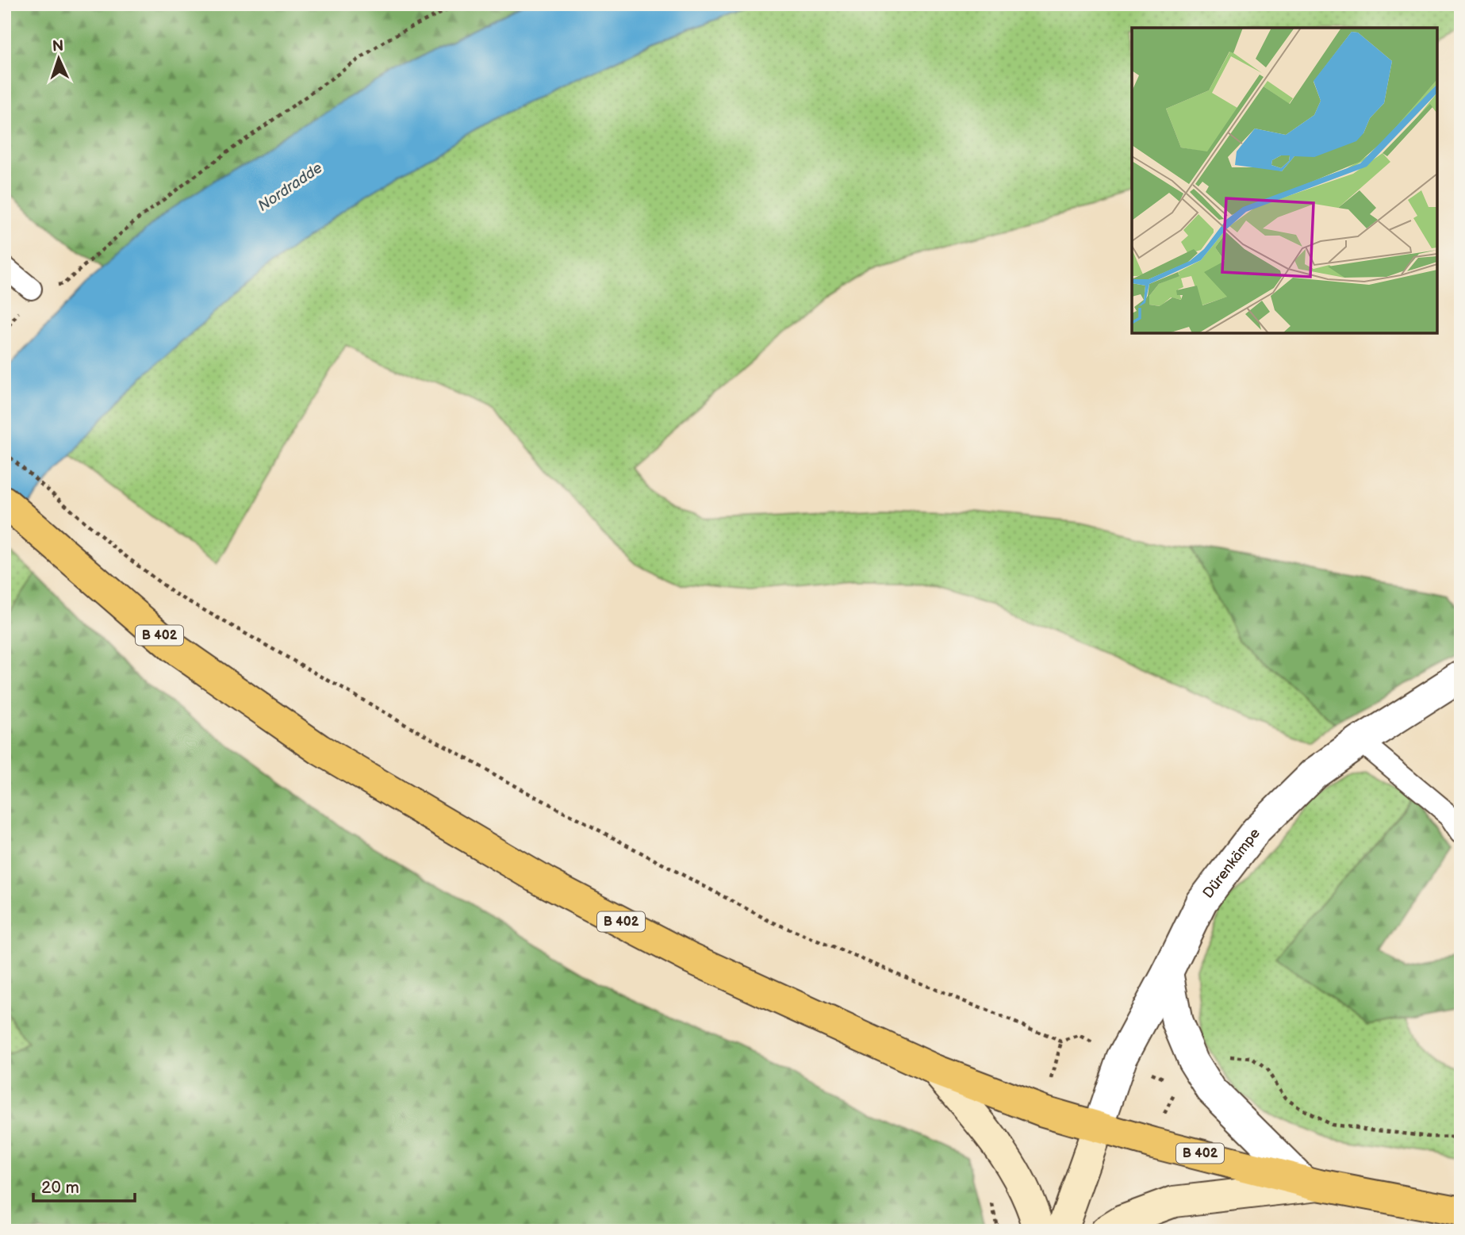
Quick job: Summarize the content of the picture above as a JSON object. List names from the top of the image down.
{
  "streets": {
    "main road": ["B 402"],
    "street": ["Dürenkämpe"]
  },
  "crossings": [
    ["B 402", "Dürenkämpe"]
  ],
  "water": ["Nordradde"],
  "scale_bar": "20 m",
  "north": "top"
}
